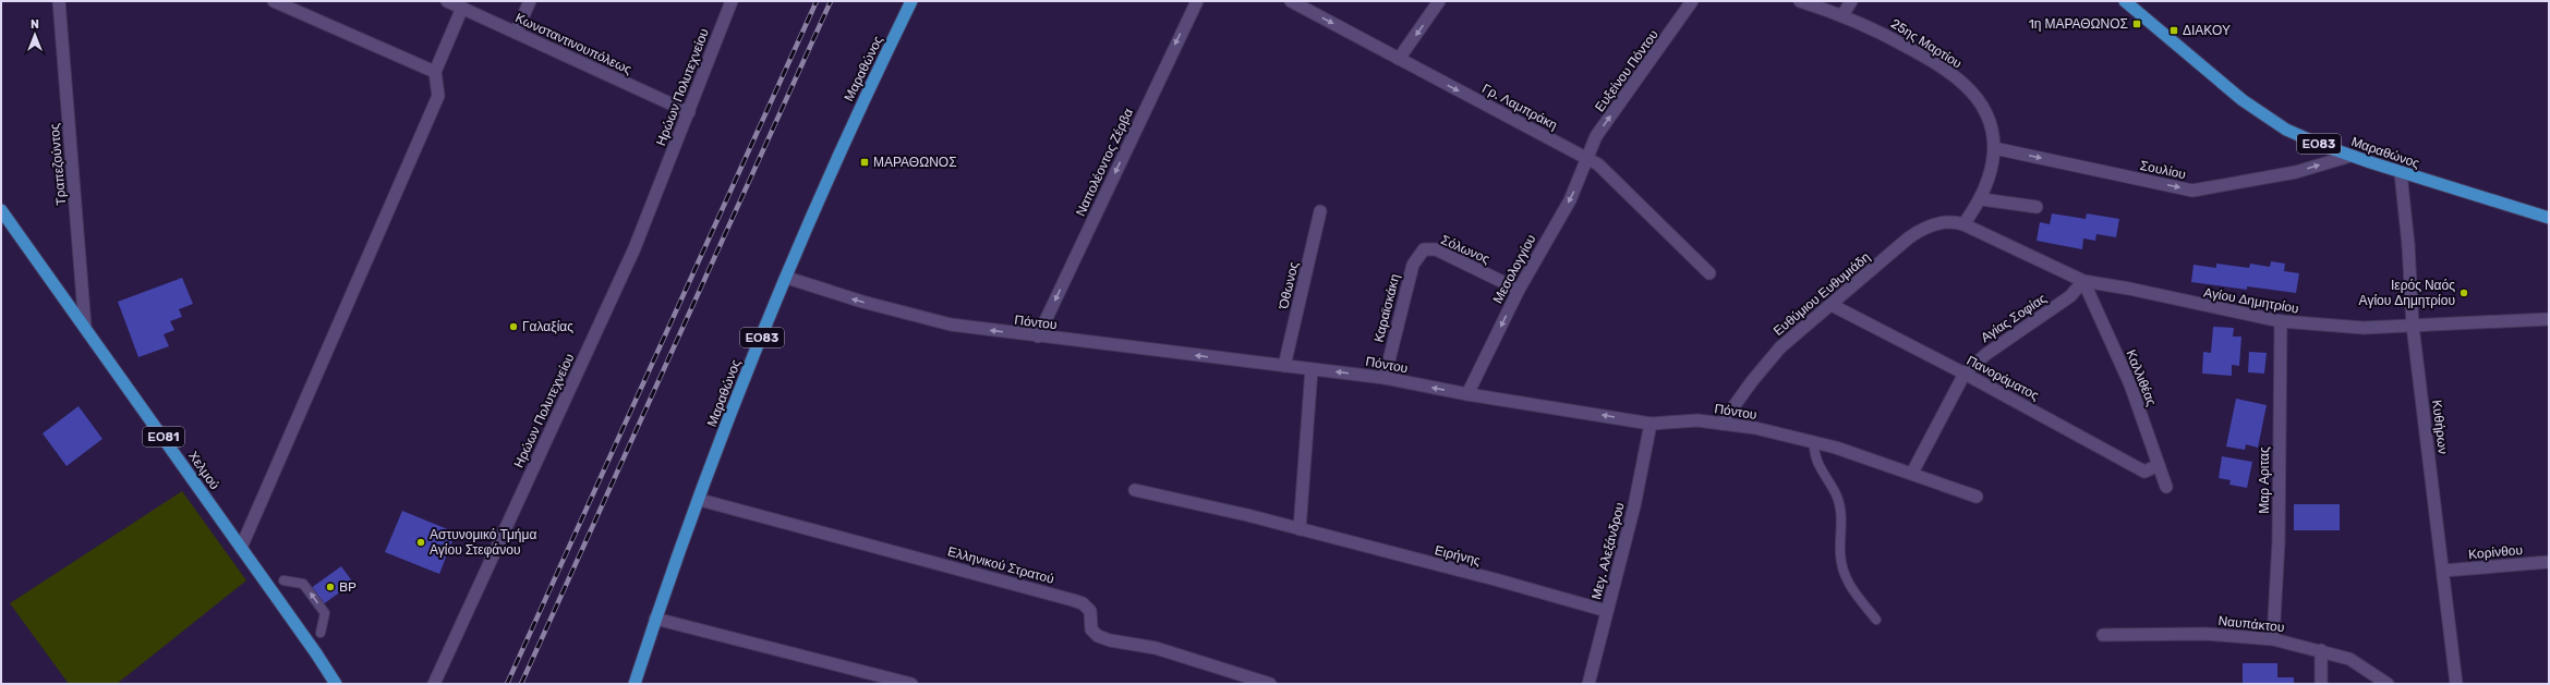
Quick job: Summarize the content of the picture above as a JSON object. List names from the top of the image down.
{
  "streets": {
    "main road": [
      "Μαραθώνος",
      "ΕΟ83",
      "ΕΟ81",
      "Χελμού"
    ],
    "street": [
      "Κωνσταντινουπόλεως",
      "25ης Μαρτίου",
      "Ευξείνου Πόντου",
      "Ηρώων Πολυτεχνείου",
      "Γρ. Λαμπράκη",
      "Ναπολέοντος Ζέρβα",
      "Τραπεζούντος",
      "Σουλίου",
      "Σόλωνος",
      "Μεσολογγίου",
      "Όθωνος",
      "Ευθύμιου Ευθυμιάδη",
      "Αγίου Δημητρίου",
      "Καραϊσκάκη",
      "Αγίας Σοφίας",
      "Πόντου",
      "Πανοράματος",
      "Καλλιθέας",
      "Κυθήρων",
      "Μαρ Αριτας",
      "Μεγ. Αλεξάνδρου",
      "Κορίνθου",
      "Ειρήνης",
      "Ελληνικού Στρατού",
      "Ναυπάκτου"
    ]
  },
  "crossings": [
    ["Κωνσταντινουπόλεως", "Ηρώων Πολυτεχνείου"],
    ["25ης Μαρτίου", "Σουλίου"],
    ["25ης Μαρτίου", "Ευθύμιου Ευθυμιάδη"],
    ["25ης Μαρτίου", "Αγίου Δημητρίου"],
    ["Μαραθώνος", "Σουλίου"],
    ["Μαραθώνος", "Πόντου"],
    ["Μαραθώνος", "Κυθήρων"],
    ["Μαραθώνος", "Ελληνικού Στρατού"],
    ["Ευξείνου Πόντου", "Γρ. Λαμπράκη"],
    ["Ευξείνου Πόντου", "Μεσολογγίου"],
    ["Γρ. Λαμπράκη", "Μεσολογγίου"],
    ["Ναπολέοντος Ζέρβα", "Πόντου"],
    ["Τραπεζούντος", "Χελμού"],
    ["Σόλωνος", "Μεσολογγίου"],
    ["Σόλωνος", "Καραϊσκάκη"],
    ["Μεσολογγίου", "Πόντου"],
    ["Όθωνος", "Πόντου"],
    ["Ευθύμιου Ευθυμιάδη", "Αγίου Δημητρίου"],
    ["Ευθύμιου Ευθυμιάδη", "Πόντου"],
    ["Ευθύμιου Ευθυμιάδη", "Πανοράματος"],
    ["Αγίου Δημητρίου", "Αγίας Σοφίας"],
    ["Αγίου Δημητρίου", "Καλλιθέας"],
    ["Αγίου Δημητρίου", "Κυθήρων"],
    ["Αγίου Δημητρίου", "Μαρ Αριτας"],
    ["Καραϊσκάκη", "Πόντου"],
    ["Αγίας Σοφίας", "Πόντου"],
    ["Αγίας Σοφίας", "Πανοράματος"],
    ["Αγίας Σοφίας", "Καλλιθέας"],
    ["Πόντου", "Μεγ. Αλεξάνδρου"],
    ["Πανοράματος", "Καλλιθέας"],
    ["Κυθήρων", "Κορίνθου"],
    ["Μαρ Αριτας", "Ναυπάκτου"],
    ["Μεγ. Αλεξάνδρου", "Ειρήνης"]
  ],
  "one_way": [
    "Ευξείνου Πόντου",
    "Γρ. Λαμπράκη",
    "Ναπολέοντος Ζέρβα",
    "Σουλίου",
    "Μεσολογγίου",
    "Πόντου"
  ],
  "places": {
    "transit": ["1η ΜΑΡΑΘΩΝΟΣ", "ΔΙΑΚΟΥ", "ΜΑΡΑΘΩΝΟΣ"],
    "other": [
      "Ιερός Ναός Αγίου Δημητρίου",
      "Γαλαξίας",
      "Αστυνομικό Τμήμα Αγίου Στεφάνου",
      "BP"
    ]
  },
  "north": "top"
}
